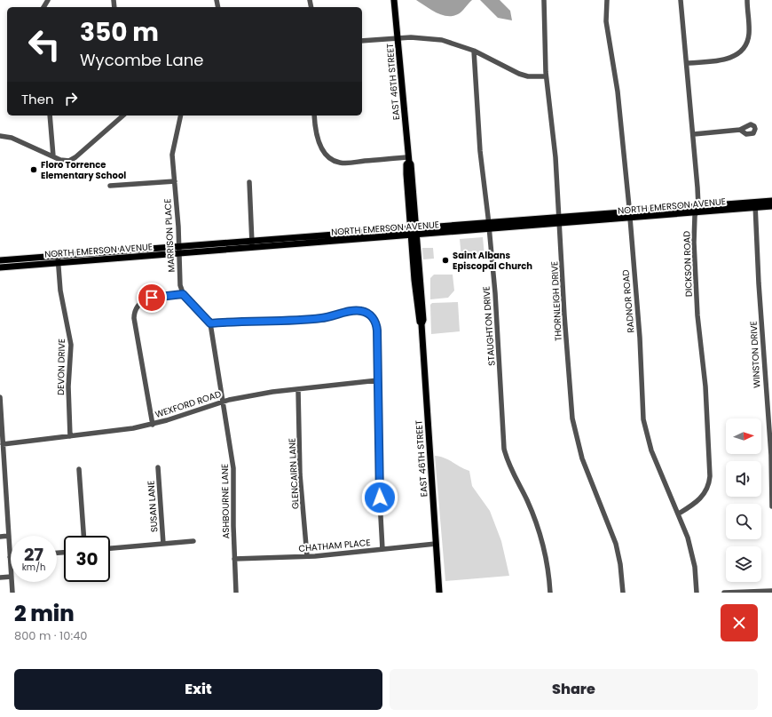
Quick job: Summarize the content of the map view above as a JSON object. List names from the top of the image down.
{
  "streets": {
    "main road": ["EAST 46TH STREET", "NORTH EMERSON AVENUE"],
    "street": [
      "MARRISON PLACE",
      "DICKSON ROAD",
      "THORNLEIGH DRIVE",
      "RADNOR ROAD",
      "STAUGHTON DRIVE",
      "WINSTON DRIVE",
      "DEVON DRIVE",
      "WEXFORD ROAD",
      "GLENCAIRN LANE",
      "ASHBOURNE LANE",
      "SUSAN LANE",
      "CHATHAM PLACE"
    ]
  },
  "crossings": [
    ["EAST 46TH STREET", "NORTH EMERSON AVENUE"],
    ["EAST 46TH STREET", "CHATHAM PLACE"],
    ["NORTH EMERSON AVENUE", "MARRISON PLACE"],
    ["NORTH EMERSON AVENUE", "DICKSON ROAD"],
    ["NORTH EMERSON AVENUE", "THORNLEIGH DRIVE"],
    ["NORTH EMERSON AVENUE", "RADNOR ROAD"],
    ["NORTH EMERSON AVENUE", "STAUGHTON DRIVE"],
    ["NORTH EMERSON AVENUE", "WINSTON DRIVE"],
    ["NORTH EMERSON AVENUE", "DEVON DRIVE"],
    ["DICKSON ROAD", "RADNOR ROAD"],
    ["DEVON DRIVE", "WEXFORD ROAD"],
    ["WEXFORD ROAD", "GLENCAIRN LANE"],
    ["WEXFORD ROAD", "ASHBOURNE LANE"],
    ["GLENCAIRN LANE", "CHATHAM PLACE"],
    ["ASHBOURNE LANE", "CHATHAM PLACE"]
  ],
  "places": ["Floro Torrence Elementary School", "Saint Albans Episcopal Church"],
  "north": "right",
  "page": {
    "turn": ["350 m", "Wycombe Lane"],
    "then": "Then",
    "speed": "27 km/h",
    "limit": "30",
    "heading": ["2 min", "800 m · 10:40"],
    "buttons": ["Exit", "Share"]
  }
}
